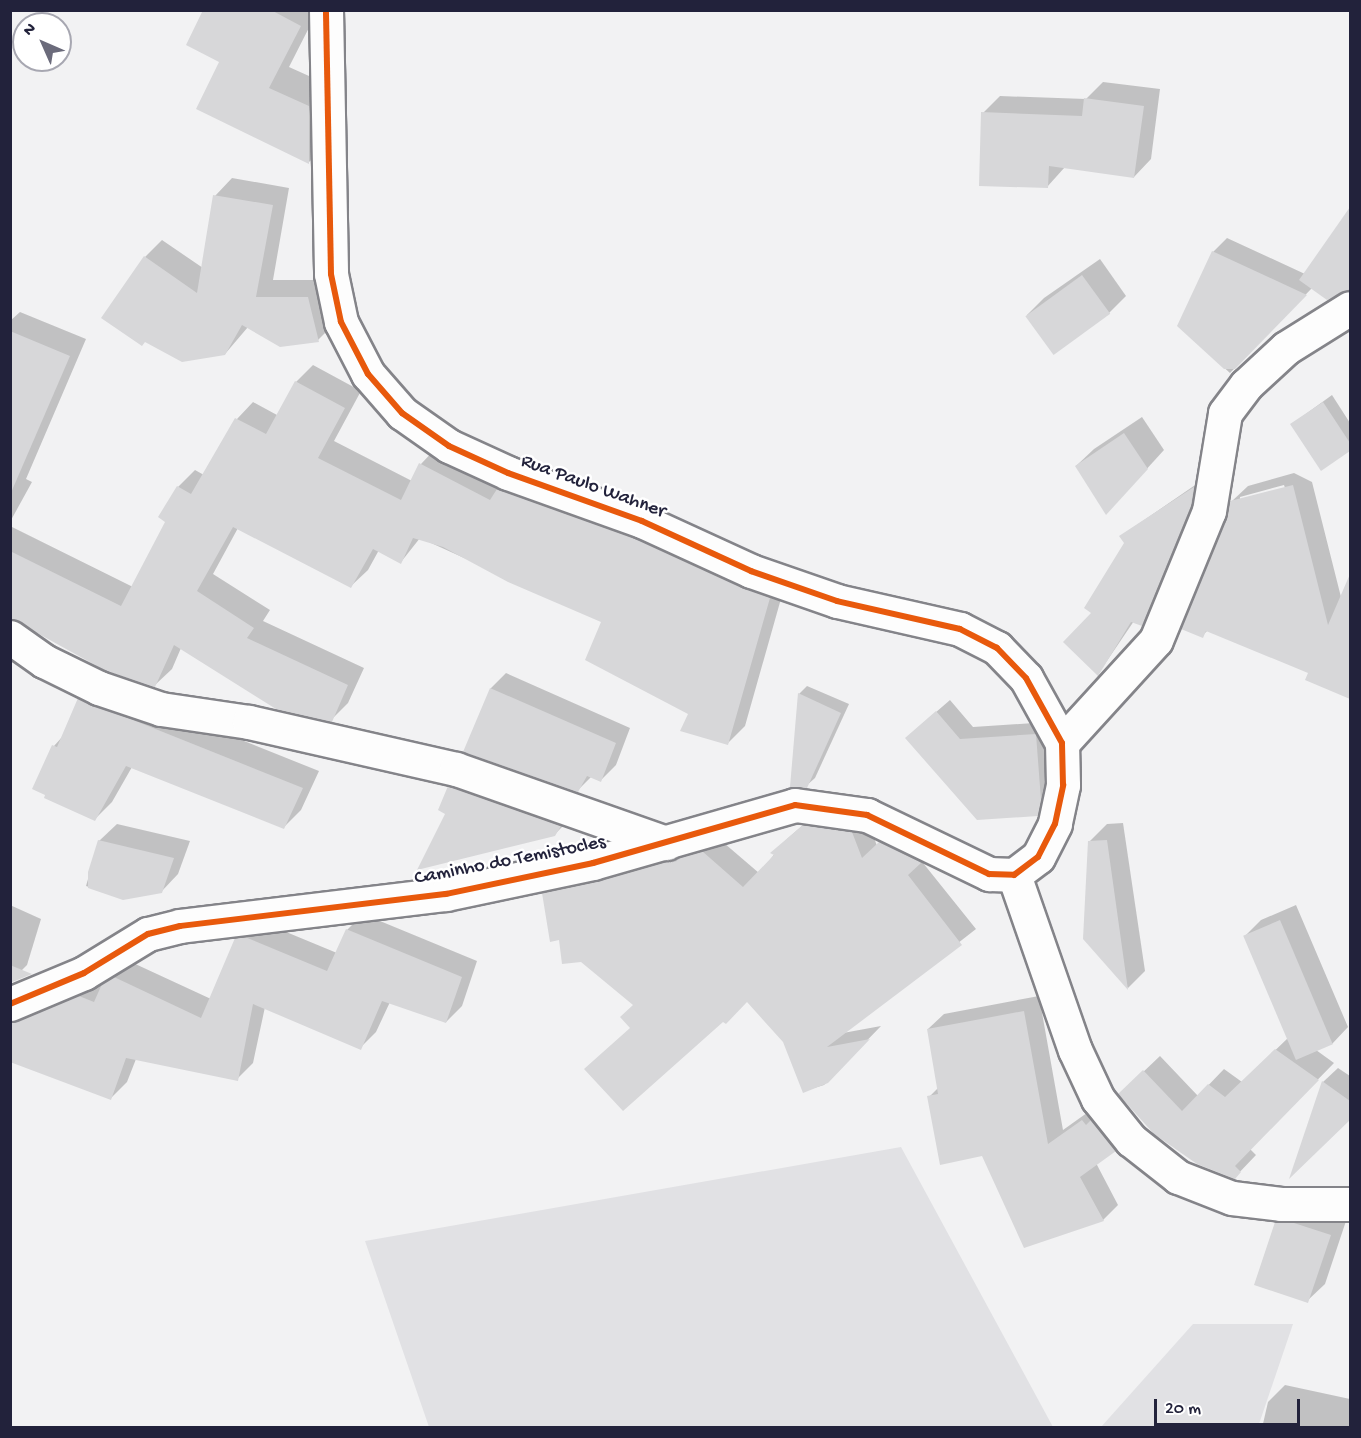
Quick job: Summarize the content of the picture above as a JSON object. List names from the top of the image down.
{
  "streets": {
    "street": ["Rua Paulo Wahner", "Caminho do Temistocles"]
  },
  "crossings": [
    ["Rua Paulo Wahner", "Caminho do Temistocles"]
  ],
  "scale_bar": "20 m",
  "north": "top left"
}
